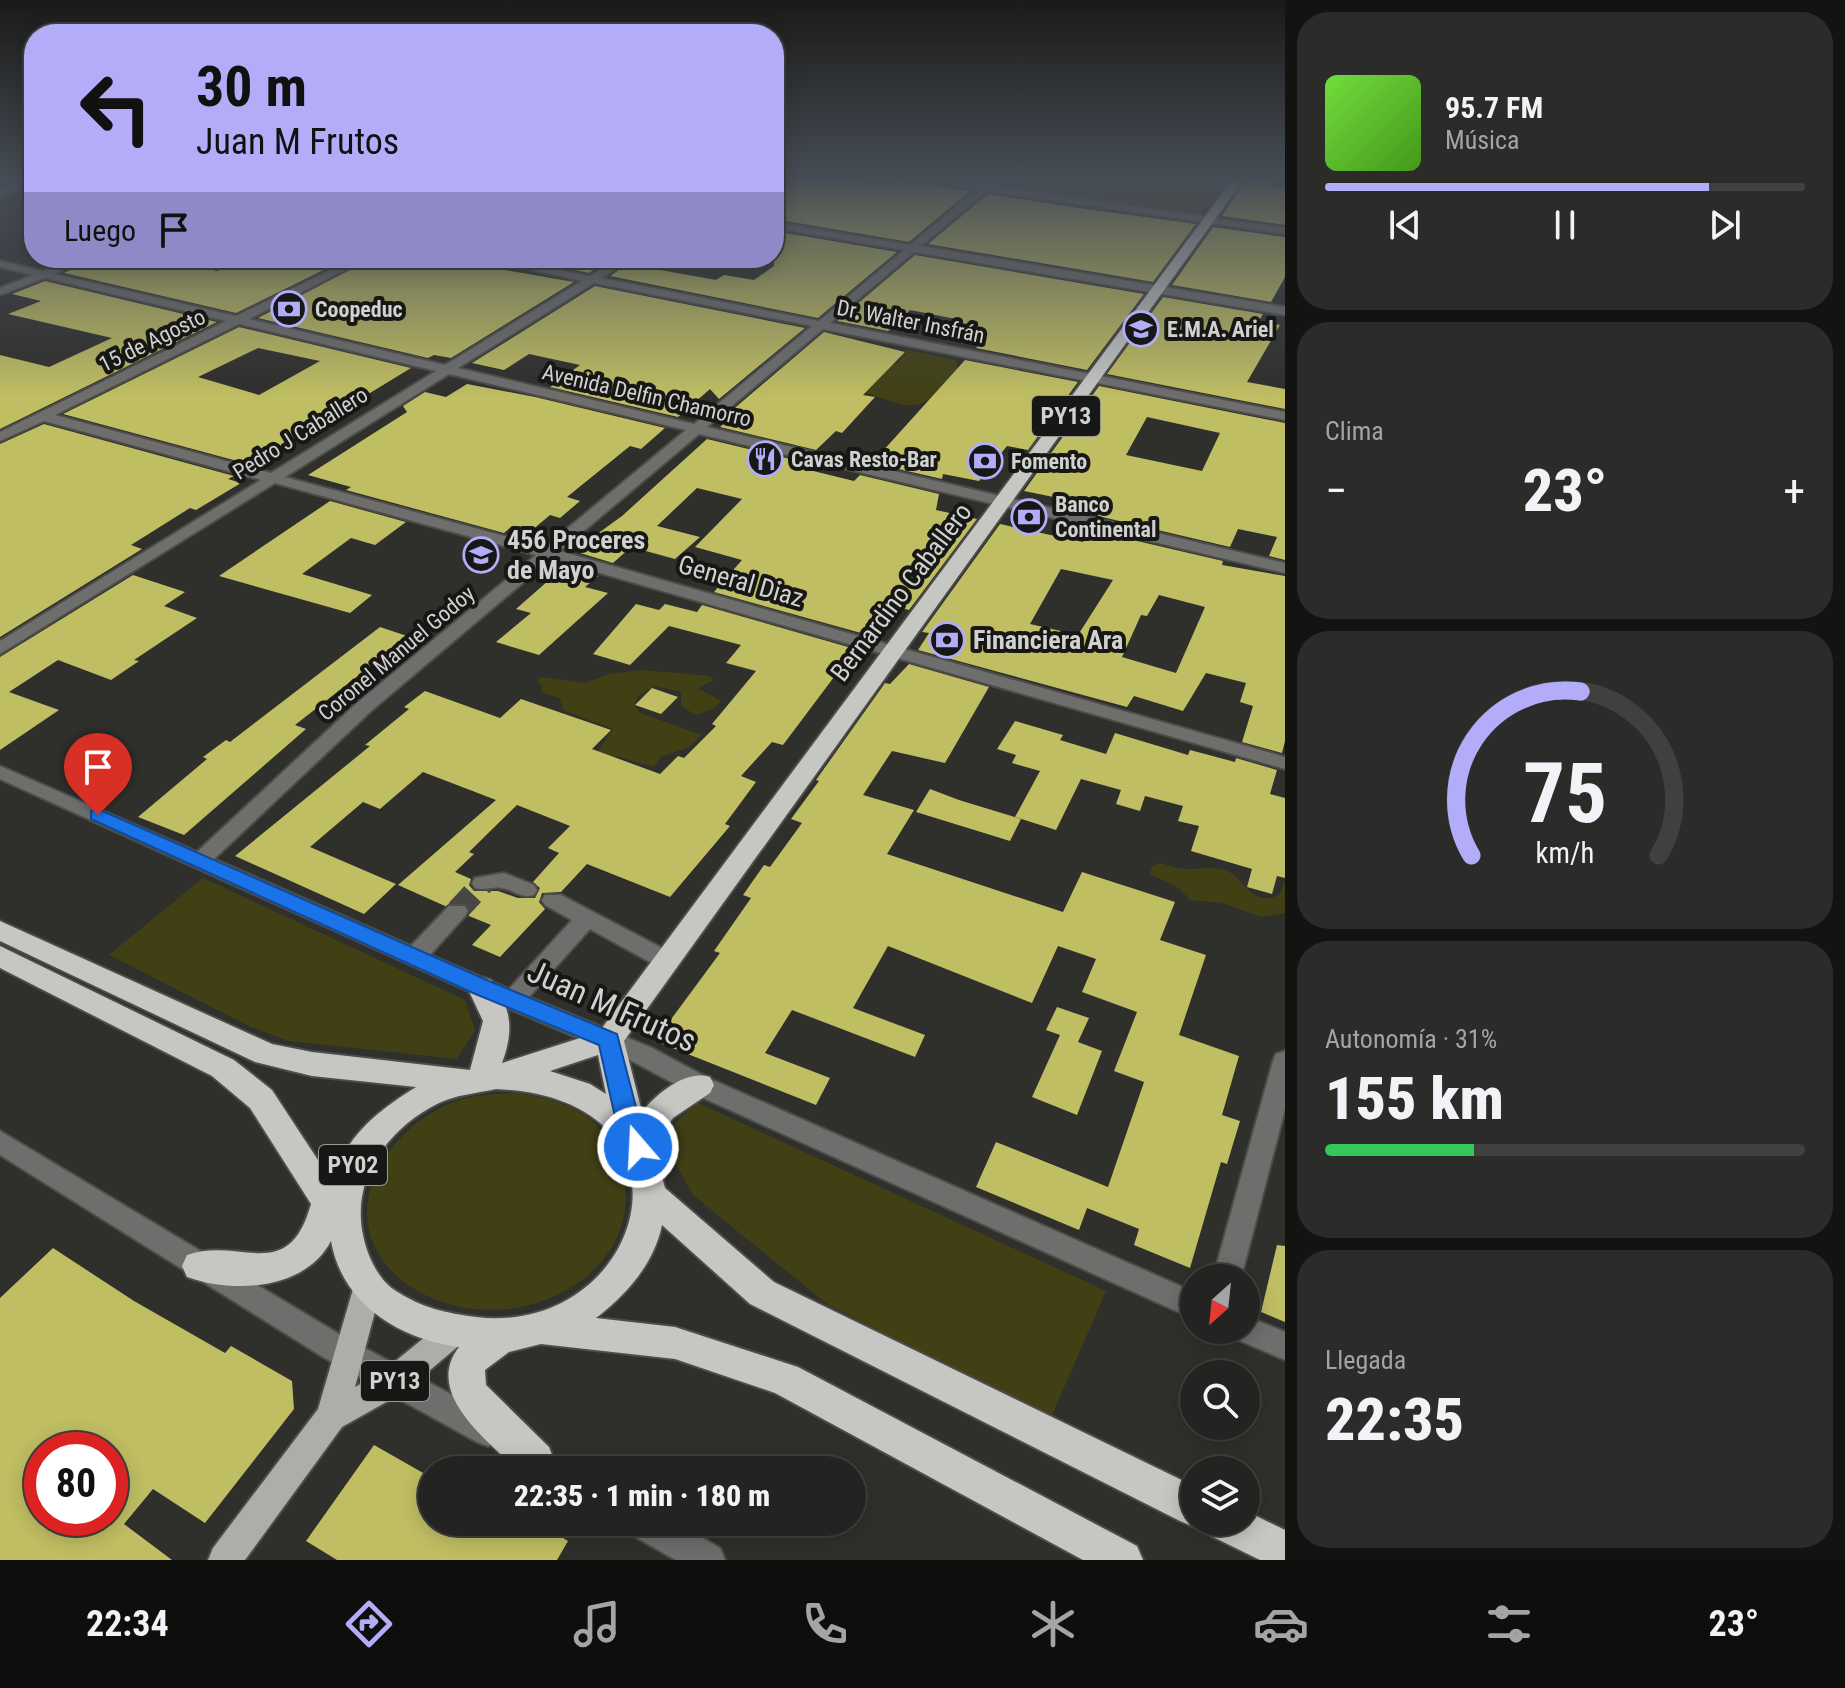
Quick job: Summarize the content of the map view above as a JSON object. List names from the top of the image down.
{
  "streets": {
    "highway": ["PY13", "Bernardino Caballero", "PY02"],
    "street": [
      "Dr. Walter Insfrán",
      "15 de Agosto",
      "Avenida Delfin Chamorro",
      "Pedro J Caballero",
      "General Diaz",
      "Coronel Manuel Godoy",
      "Juan M Frutos"
    ]
  },
  "crossings": [
    ["Dr. Walter Insfrán", "Pedro J Caballero"],
    ["Dr. Walter Insfrán", "Bernardino Caballero"],
    ["Dr. Walter Insfrán", "Coronel Manuel Godoy"],
    ["15 de Agosto", "Avenida Delfin Chamorro"],
    ["15 de Agosto", "General Diaz"],
    ["Avenida Delfin Chamorro", "Pedro J Caballero"],
    ["Avenida Delfin Chamorro", "Bernardino Caballero"],
    ["Avenida Delfin Chamorro", "Coronel Manuel Godoy"],
    ["PY13", "PY02"],
    ["Pedro J Caballero", "General Diaz"],
    ["General Diaz", "Bernardino Caballero"],
    ["General Diaz", "Coronel Manuel Godoy"],
    ["Bernardino Caballero", "Juan M Frutos"],
    ["Coronel Manuel Godoy", "Juan M Frutos"]
  ],
  "places": {
    "bank": [
      "Coopeduc",
      "Fomento",
      "Banco Continental",
      "Financiera Ara"
    ],
    "school or university": ["E.M.A. Ariel", "456 Proceres de Mayo"],
    "restaurant": ["Cavas Resto-Bar"]
  },
  "north": "bottom left",
  "page": {
    "turn": ["30 m", "Juan M Frutos"],
    "song": ["95.7 FM", "Música"],
    "then": "Luego",
    "tile": [
      "Clima",
      ["Autonomía · 31%", "155 km"],
      ["Llegada", "22:35"]
    ],
    "heat": ["−", "23°", "+"],
    "limit": "80",
    "trip": "22:35 · 1 min · 180 m",
    "tabs": ["22:34", "23°"],
    "gauge": ["75", "km/h"]
  }
}
